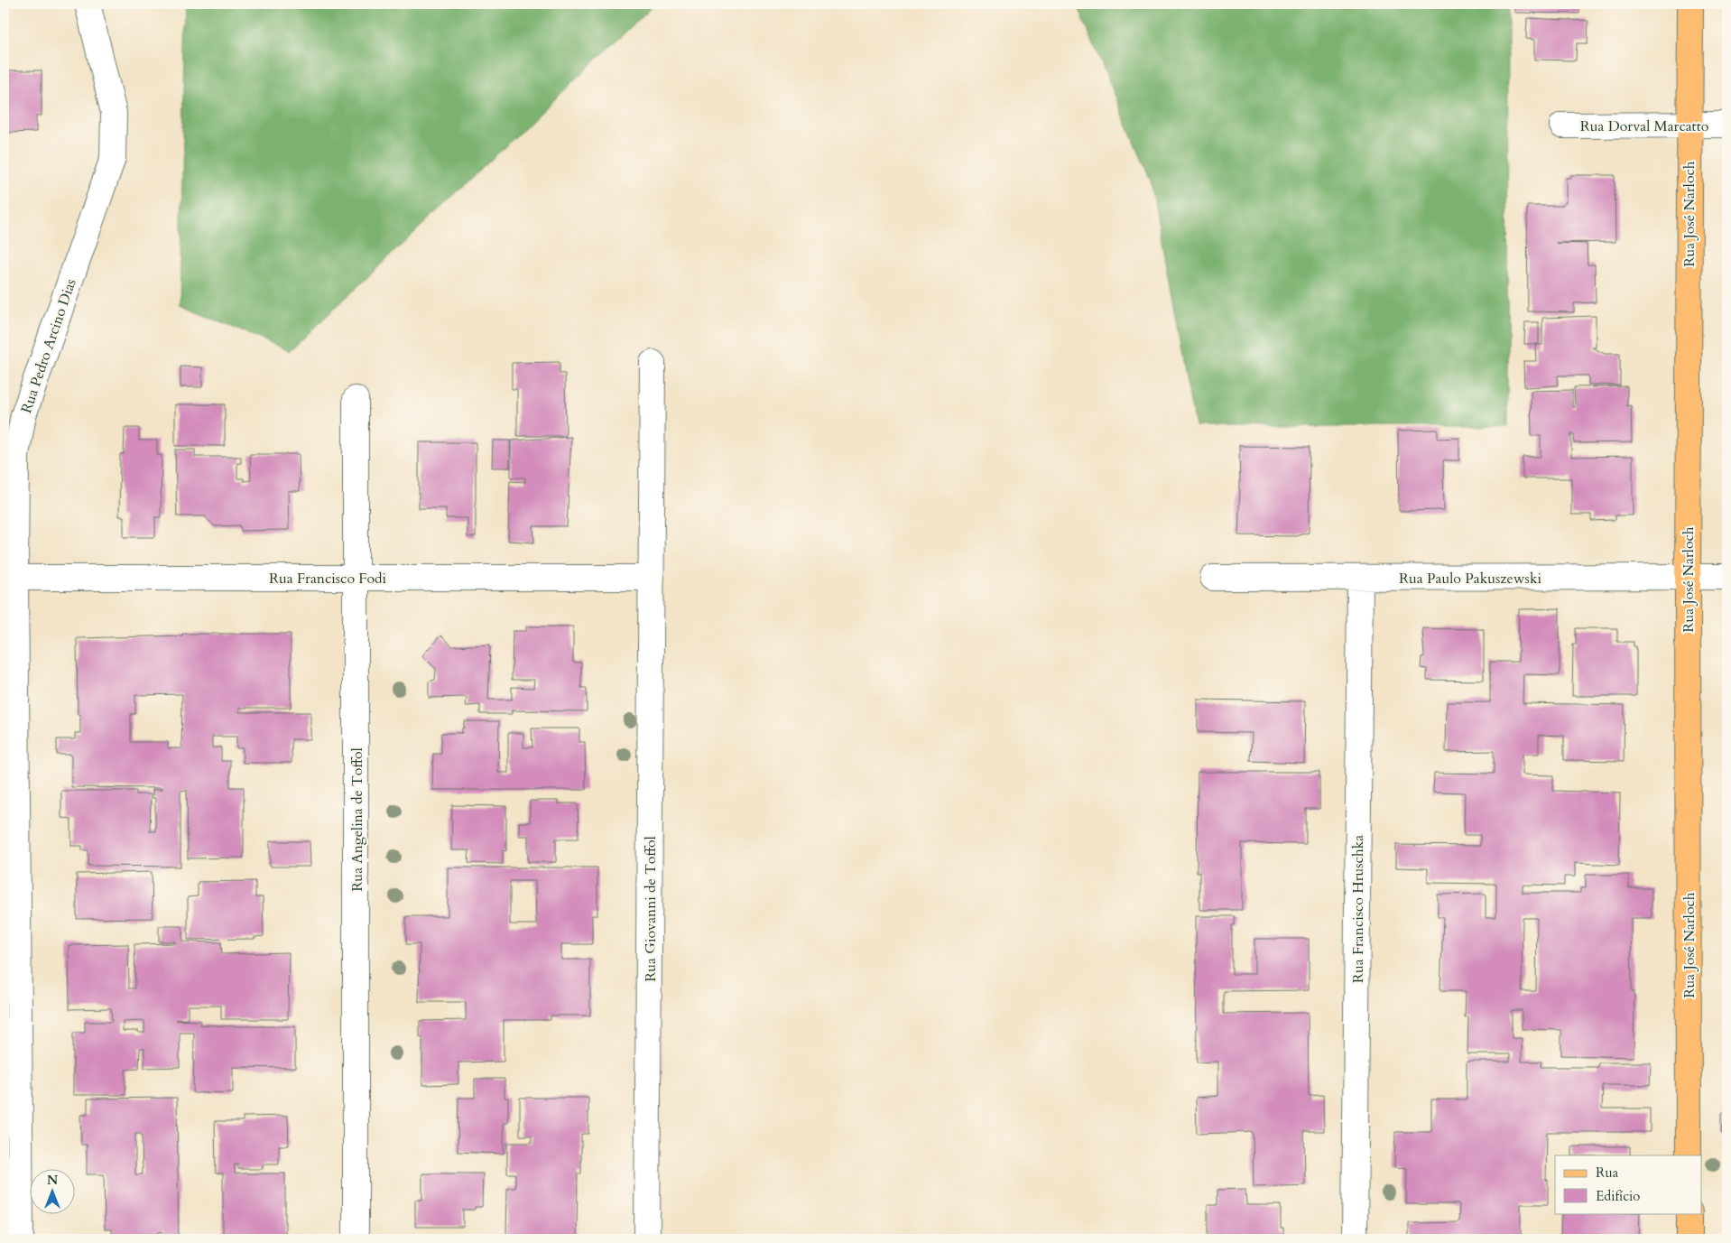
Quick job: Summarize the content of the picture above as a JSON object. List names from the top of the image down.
{
  "streets": {
    "main road": ["Rua José Narloch"],
    "street": [
      "Rua Dorval Marcatto",
      "Rua Pedro Arcino Dias",
      "Rua Francisco Fodi",
      "Rua Paulo Pakuszewski",
      "Rua Angelina de Toffol",
      "Rua Giovanni de Toffol",
      "Rua Francisco Hruschka"
    ]
  },
  "crossings": [
    ["Rua Dorval Marcatto", "Rua José Narloch"],
    ["Rua José Narloch", "Rua Paulo Pakuszewski"],
    ["Rua Pedro Arcino Dias", "Rua Francisco Fodi"],
    ["Rua Francisco Fodi", "Rua Angelina de Toffol"],
    ["Rua Francisco Fodi", "Rua Giovanni de Toffol"],
    ["Rua Paulo Pakuszewski", "Rua Francisco Hruschka"]
  ],
  "legend": ["Rua", "Edifício"],
  "north": "top"
}
